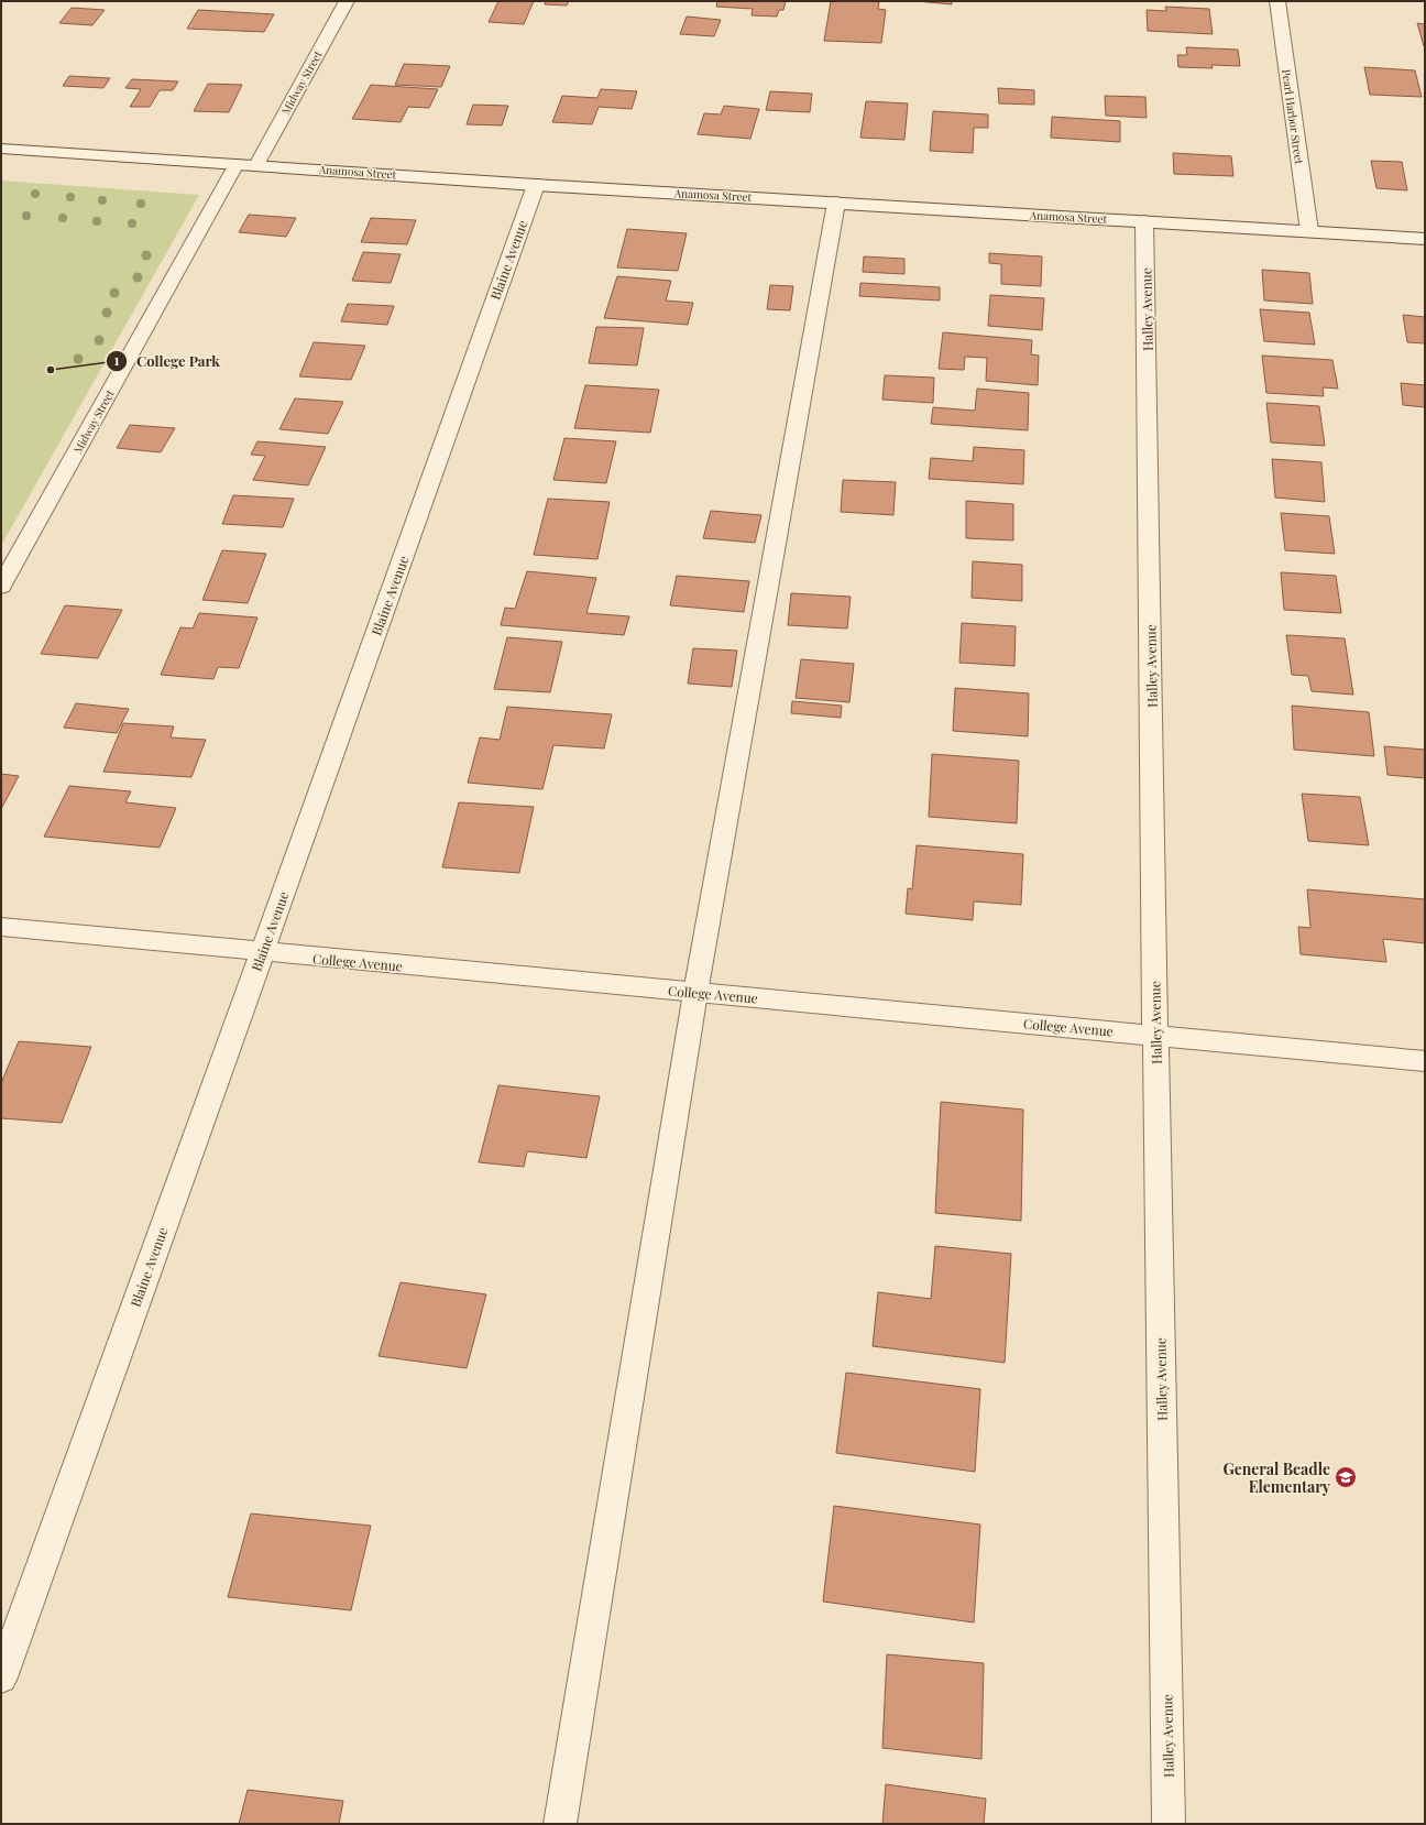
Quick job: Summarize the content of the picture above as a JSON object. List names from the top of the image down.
{
  "streets": {
    "street": [
      "Midway Street",
      "Pearl Harbor Street",
      "Anamosa Street",
      "Blaine Avenue",
      "Halley Avenue",
      "College Avenue"
    ]
  },
  "crossings": [
    ["Midway Street", "Anamosa Street"],
    ["Pearl Harbor Street", "Anamosa Street"],
    ["Anamosa Street", "Blaine Avenue"],
    ["Anamosa Street", "Halley Avenue"],
    ["Blaine Avenue", "College Avenue"],
    ["Halley Avenue", "College Avenue"]
  ],
  "places": {
    "other": ["College Park"],
    "school or university": ["General Beadle Elementary"]
  }
}
